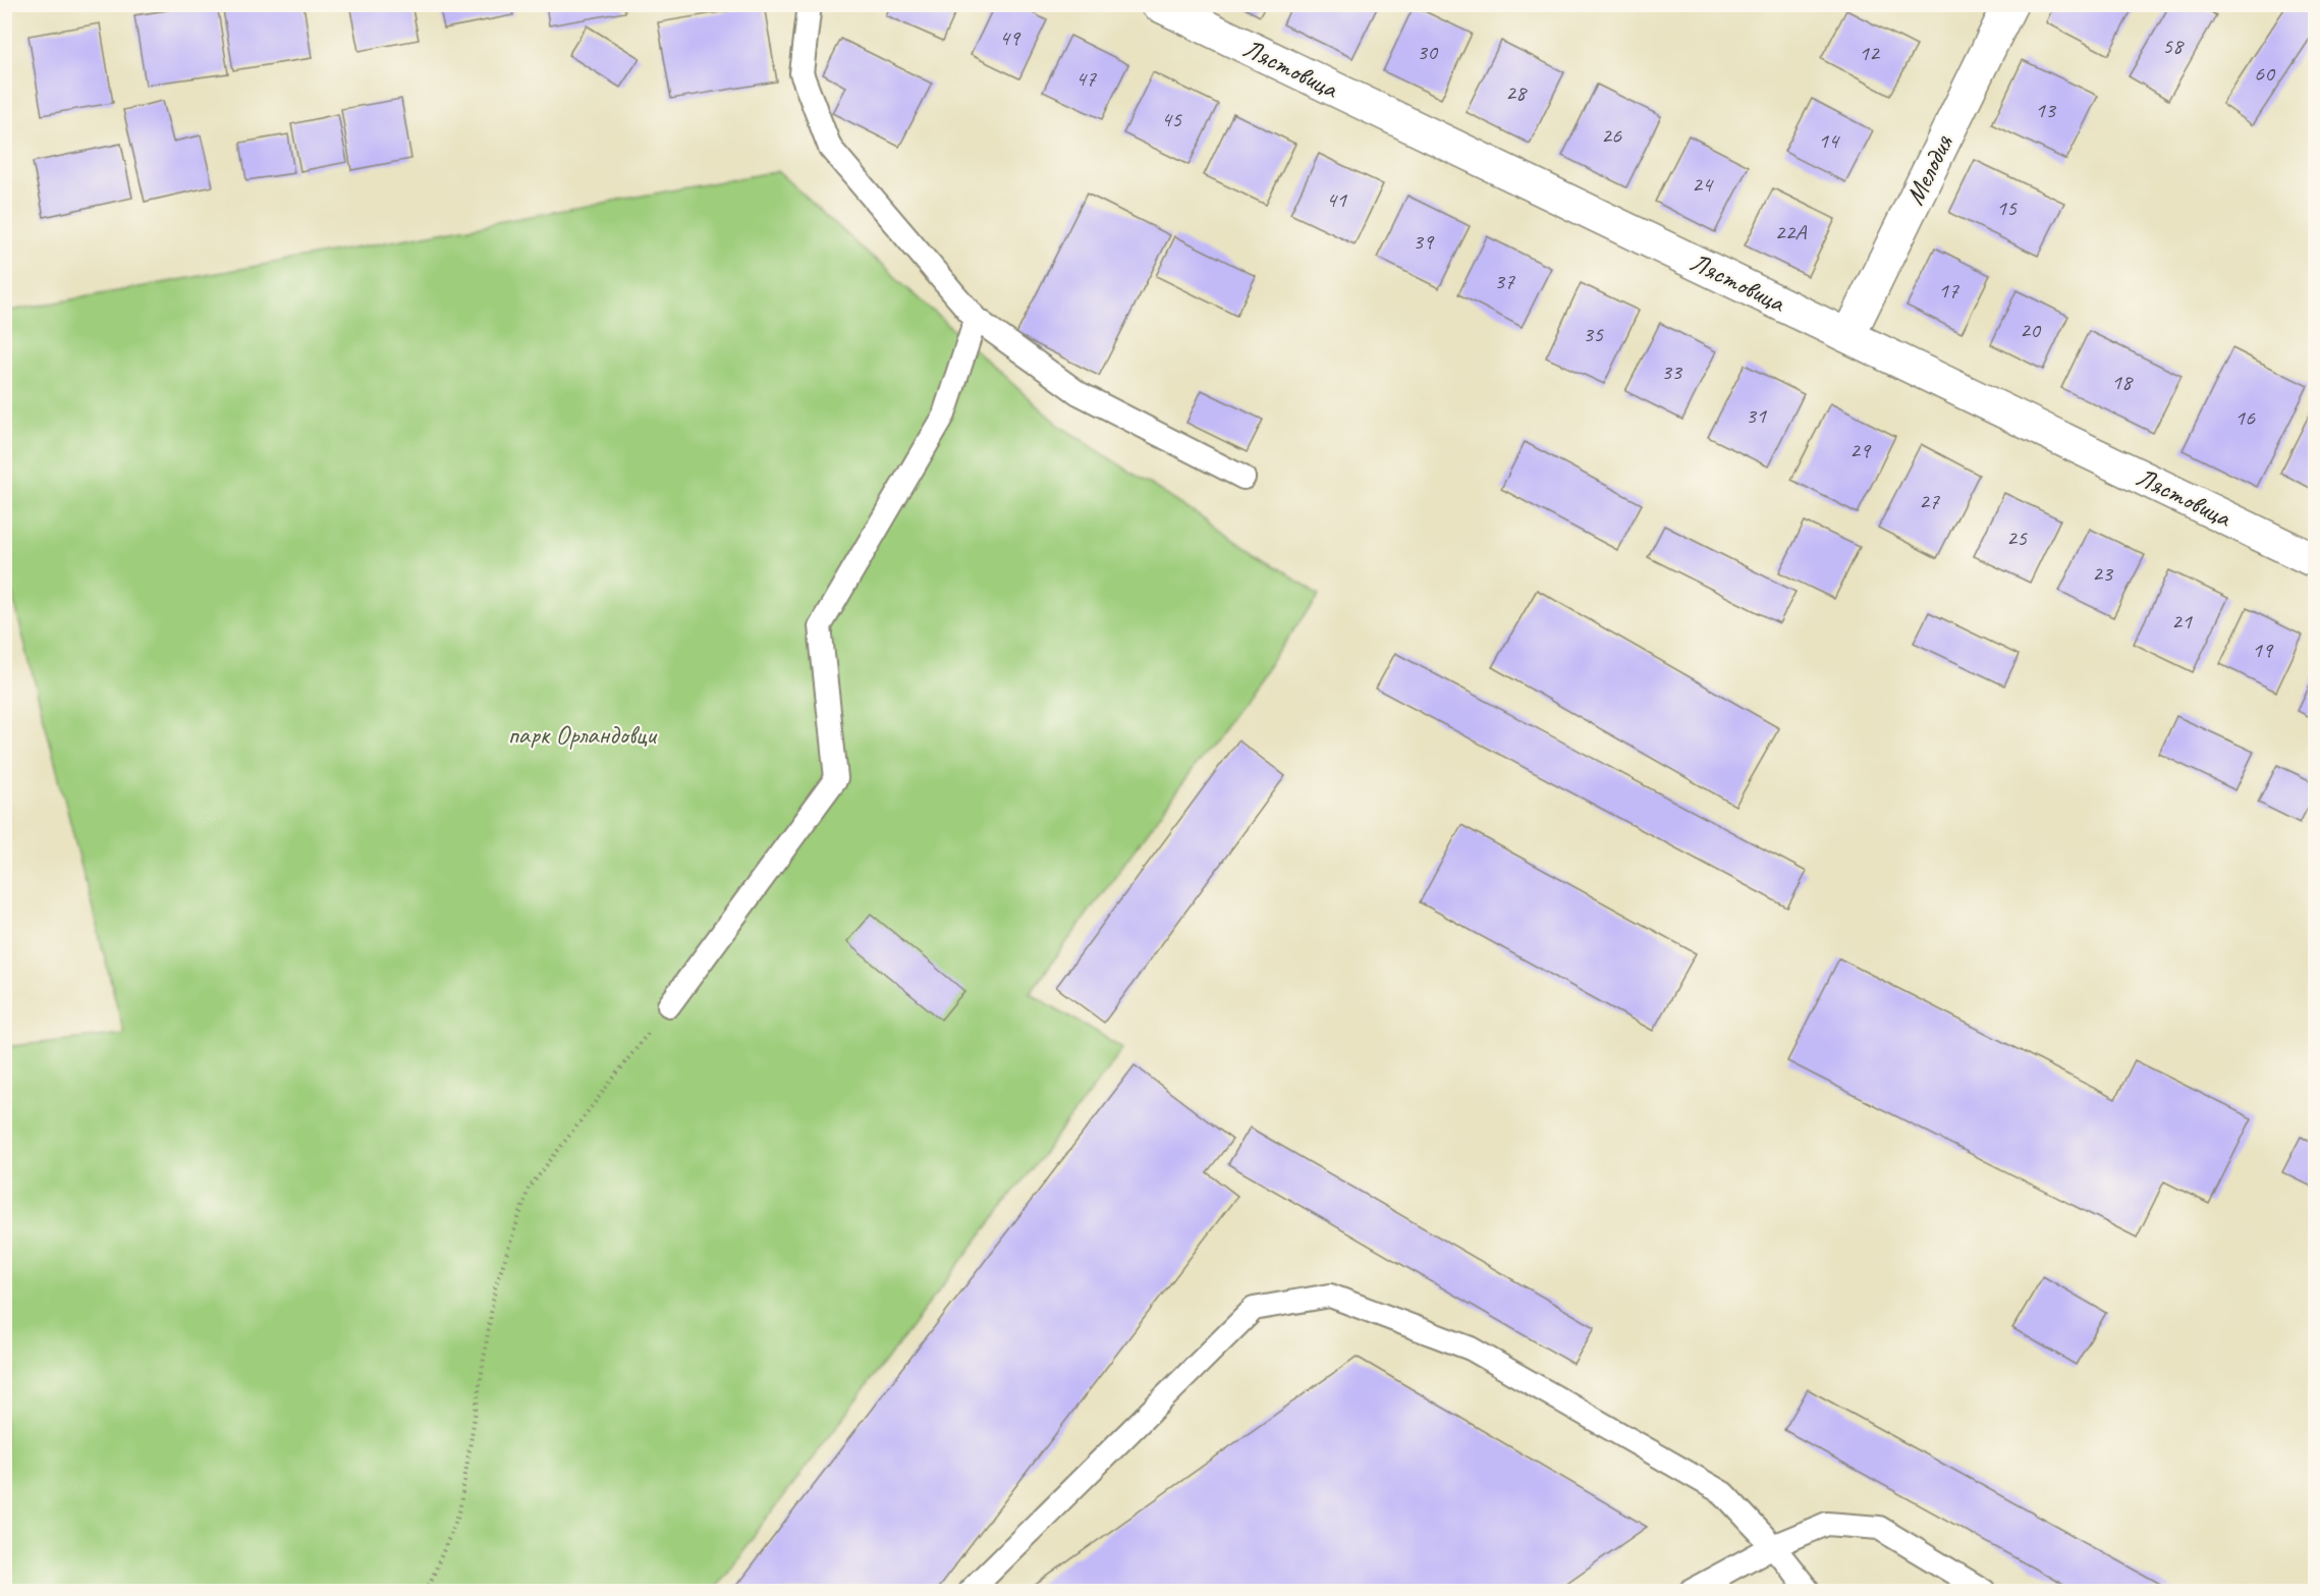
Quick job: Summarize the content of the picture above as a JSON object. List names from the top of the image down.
{
  "streets": {
    "street": ["Лястовица", "Мелодия"]
  },
  "crossings": [
    ["Лястовица", "Мелодия"]
  ],
  "parks": ["парк Орландовци"],
  "house_numbers": [
    "49",
    "58",
    "30",
    "12",
    "60",
    "47",
    "28",
    "13",
    "45",
    "26",
    "14",
    "24",
    "41",
    "15",
    "22А",
    "39",
    "37",
    "17",
    "20",
    "35",
    "33",
    "18",
    "31",
    "16",
    "29",
    "27",
    "25",
    "23",
    "21",
    "19"
  ]
}
